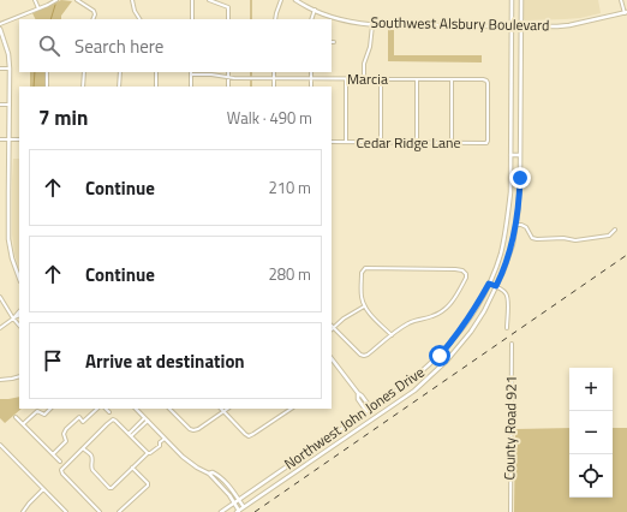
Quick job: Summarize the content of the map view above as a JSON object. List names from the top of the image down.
{
  "streets": {
    "main road": ["Southwest Alsbury Boulevard", "Northwest John Jones Drive"],
    "street": ["Marcia", "Cedar Ridge Lane", "County Road 921"]
  },
  "crossings": [
    ["Southwest Alsbury Boulevard", "Northwest John Jones Drive"],
    ["Marcia", "Cedar Ridge Lane"]
  ],
  "page": {
    "search": "Search here",
    "heading": ["7 min", "Walk · 490 m"],
    "list": [
      ["Continue", "210 m"],
      ["Continue", "280 m"],
      "Arrive at destination"
    ],
    "map_buttons": ["+", "−"]
  }
}
